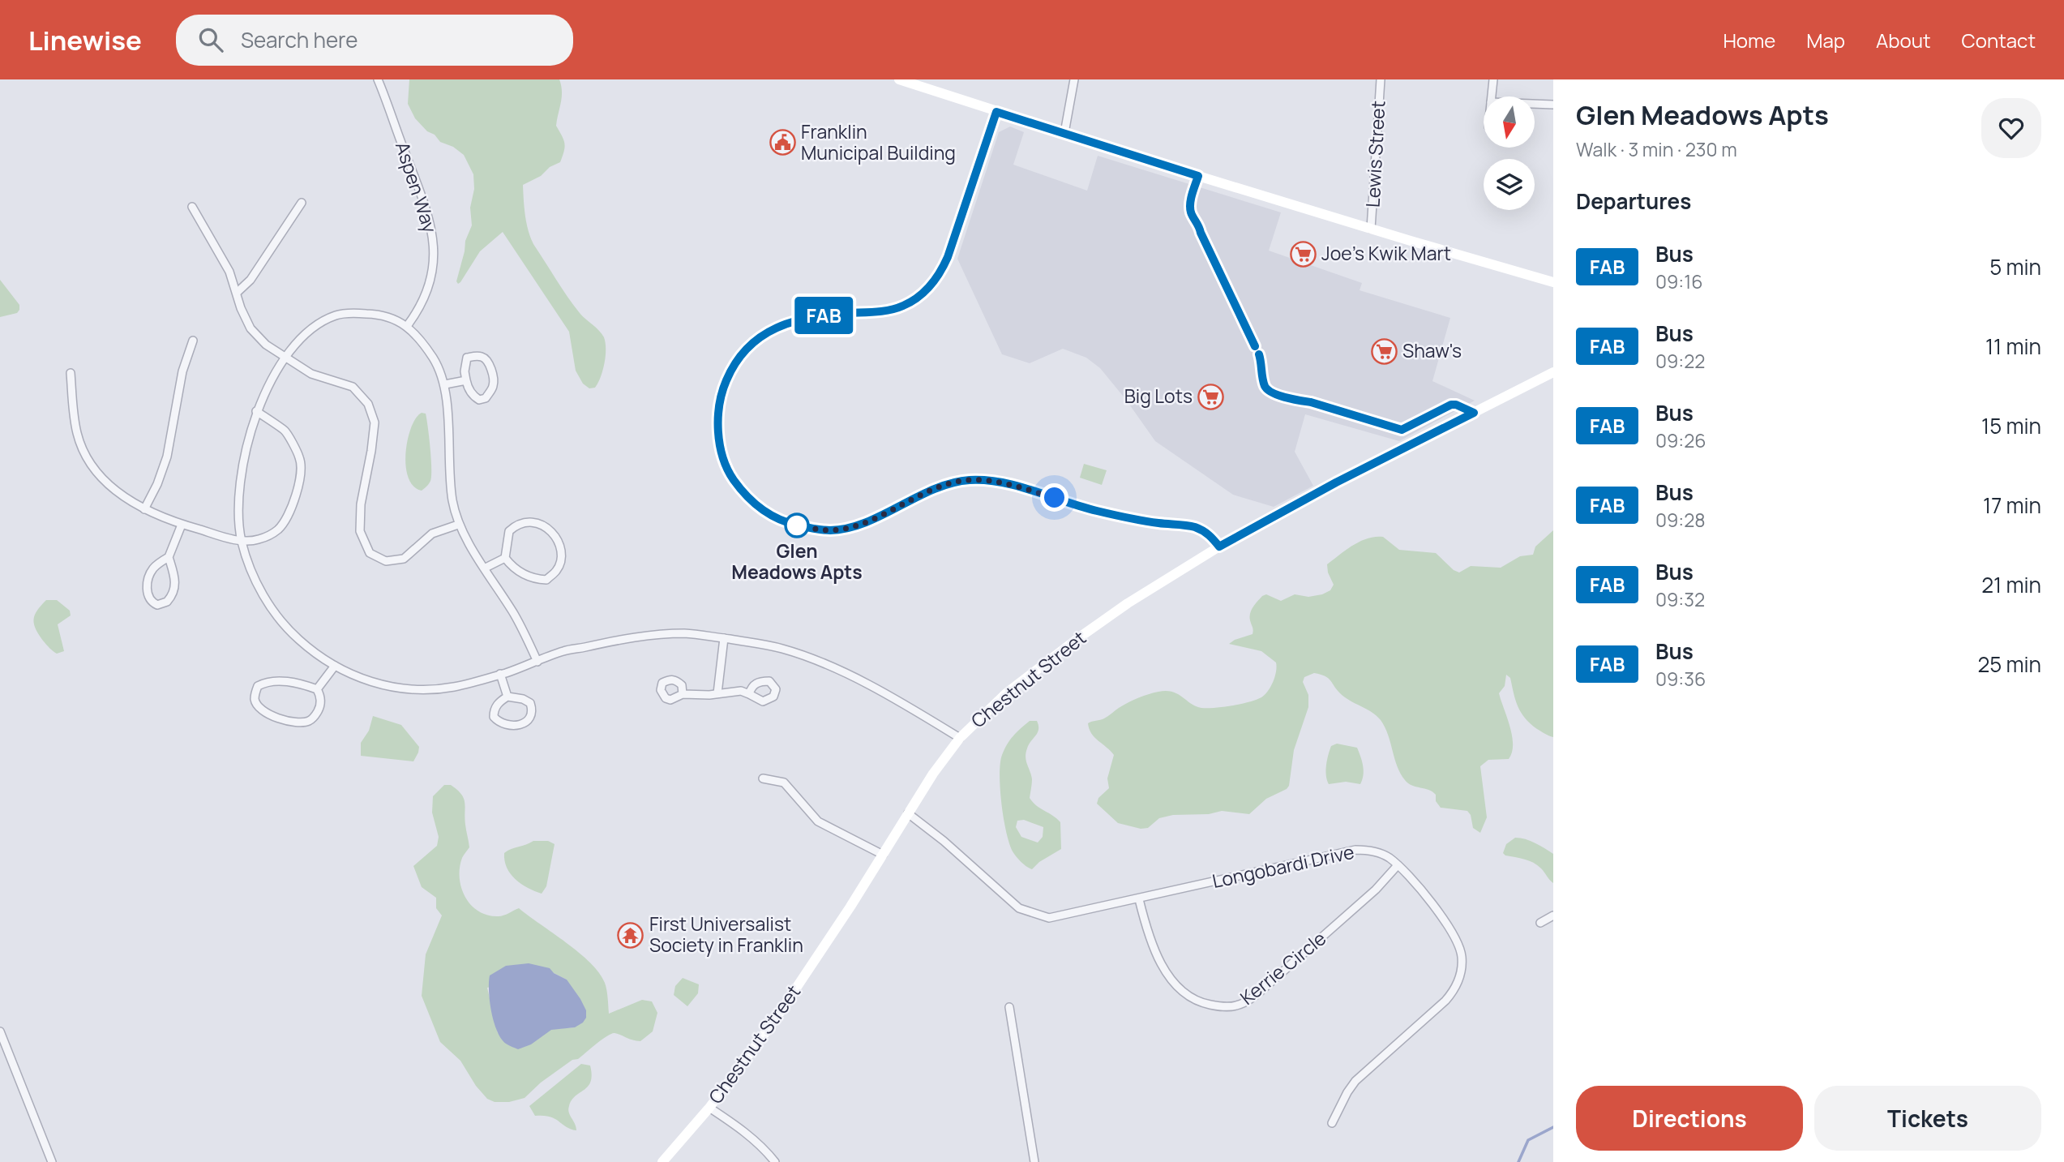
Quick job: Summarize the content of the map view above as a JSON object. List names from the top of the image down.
{
  "streets": {
    "main road": ["Chestnut Street"],
    "street": [
      "Lewis Street",
      "Aspen Way",
      "Longobardi Drive",
      "Kerrie Circle"
    ]
  },
  "crossings": [
    ["Chestnut Street", "Longobardi Drive"],
    ["Longobardi Drive", "Kerrie Circle"]
  ],
  "places": {
    "public building": ["Franklin Municipal Building"],
    "supermarket": ["Joe's Kwik Mart", "Shaw's", "Big Lots"],
    "other": ["Glen Meadows Apts"],
    "temple": ["First Universalist Society in Franklin"]
  },
  "lines": ["bus line FAB"],
  "north": "bottom",
  "page": {
    "header": "Linewise",
    "search": "Search here",
    "nav": [
      "Home",
      "Map",
      "About",
      "Contact"
    ],
    "on_map": "FAB",
    "heading": [
      ["Glen Meadows Apts", "Walk · 3 min · 230 m"],
      "Departures"
    ],
    "list": [
      {
        "mark": "FAB",
        "name": "Bus",
        "note": "09:16",
        "value": "5 min"
      },
      {
        "mark": "FAB",
        "name": "Bus",
        "note": "09:22",
        "value": "11 min"
      },
      {
        "mark": "FAB",
        "name": "Bus",
        "note": "09:26",
        "value": "15 min"
      },
      {
        "mark": "FAB",
        "name": "Bus",
        "note": "09:28",
        "value": "17 min"
      },
      {
        "mark": "FAB",
        "name": "Bus",
        "note": "09:32",
        "value": "21 min"
      },
      {
        "mark": "FAB",
        "name": "Bus",
        "note": "09:36",
        "value": "25 min"
      }
    ],
    "buttons": ["Directions", "Tickets"]
  }
}
